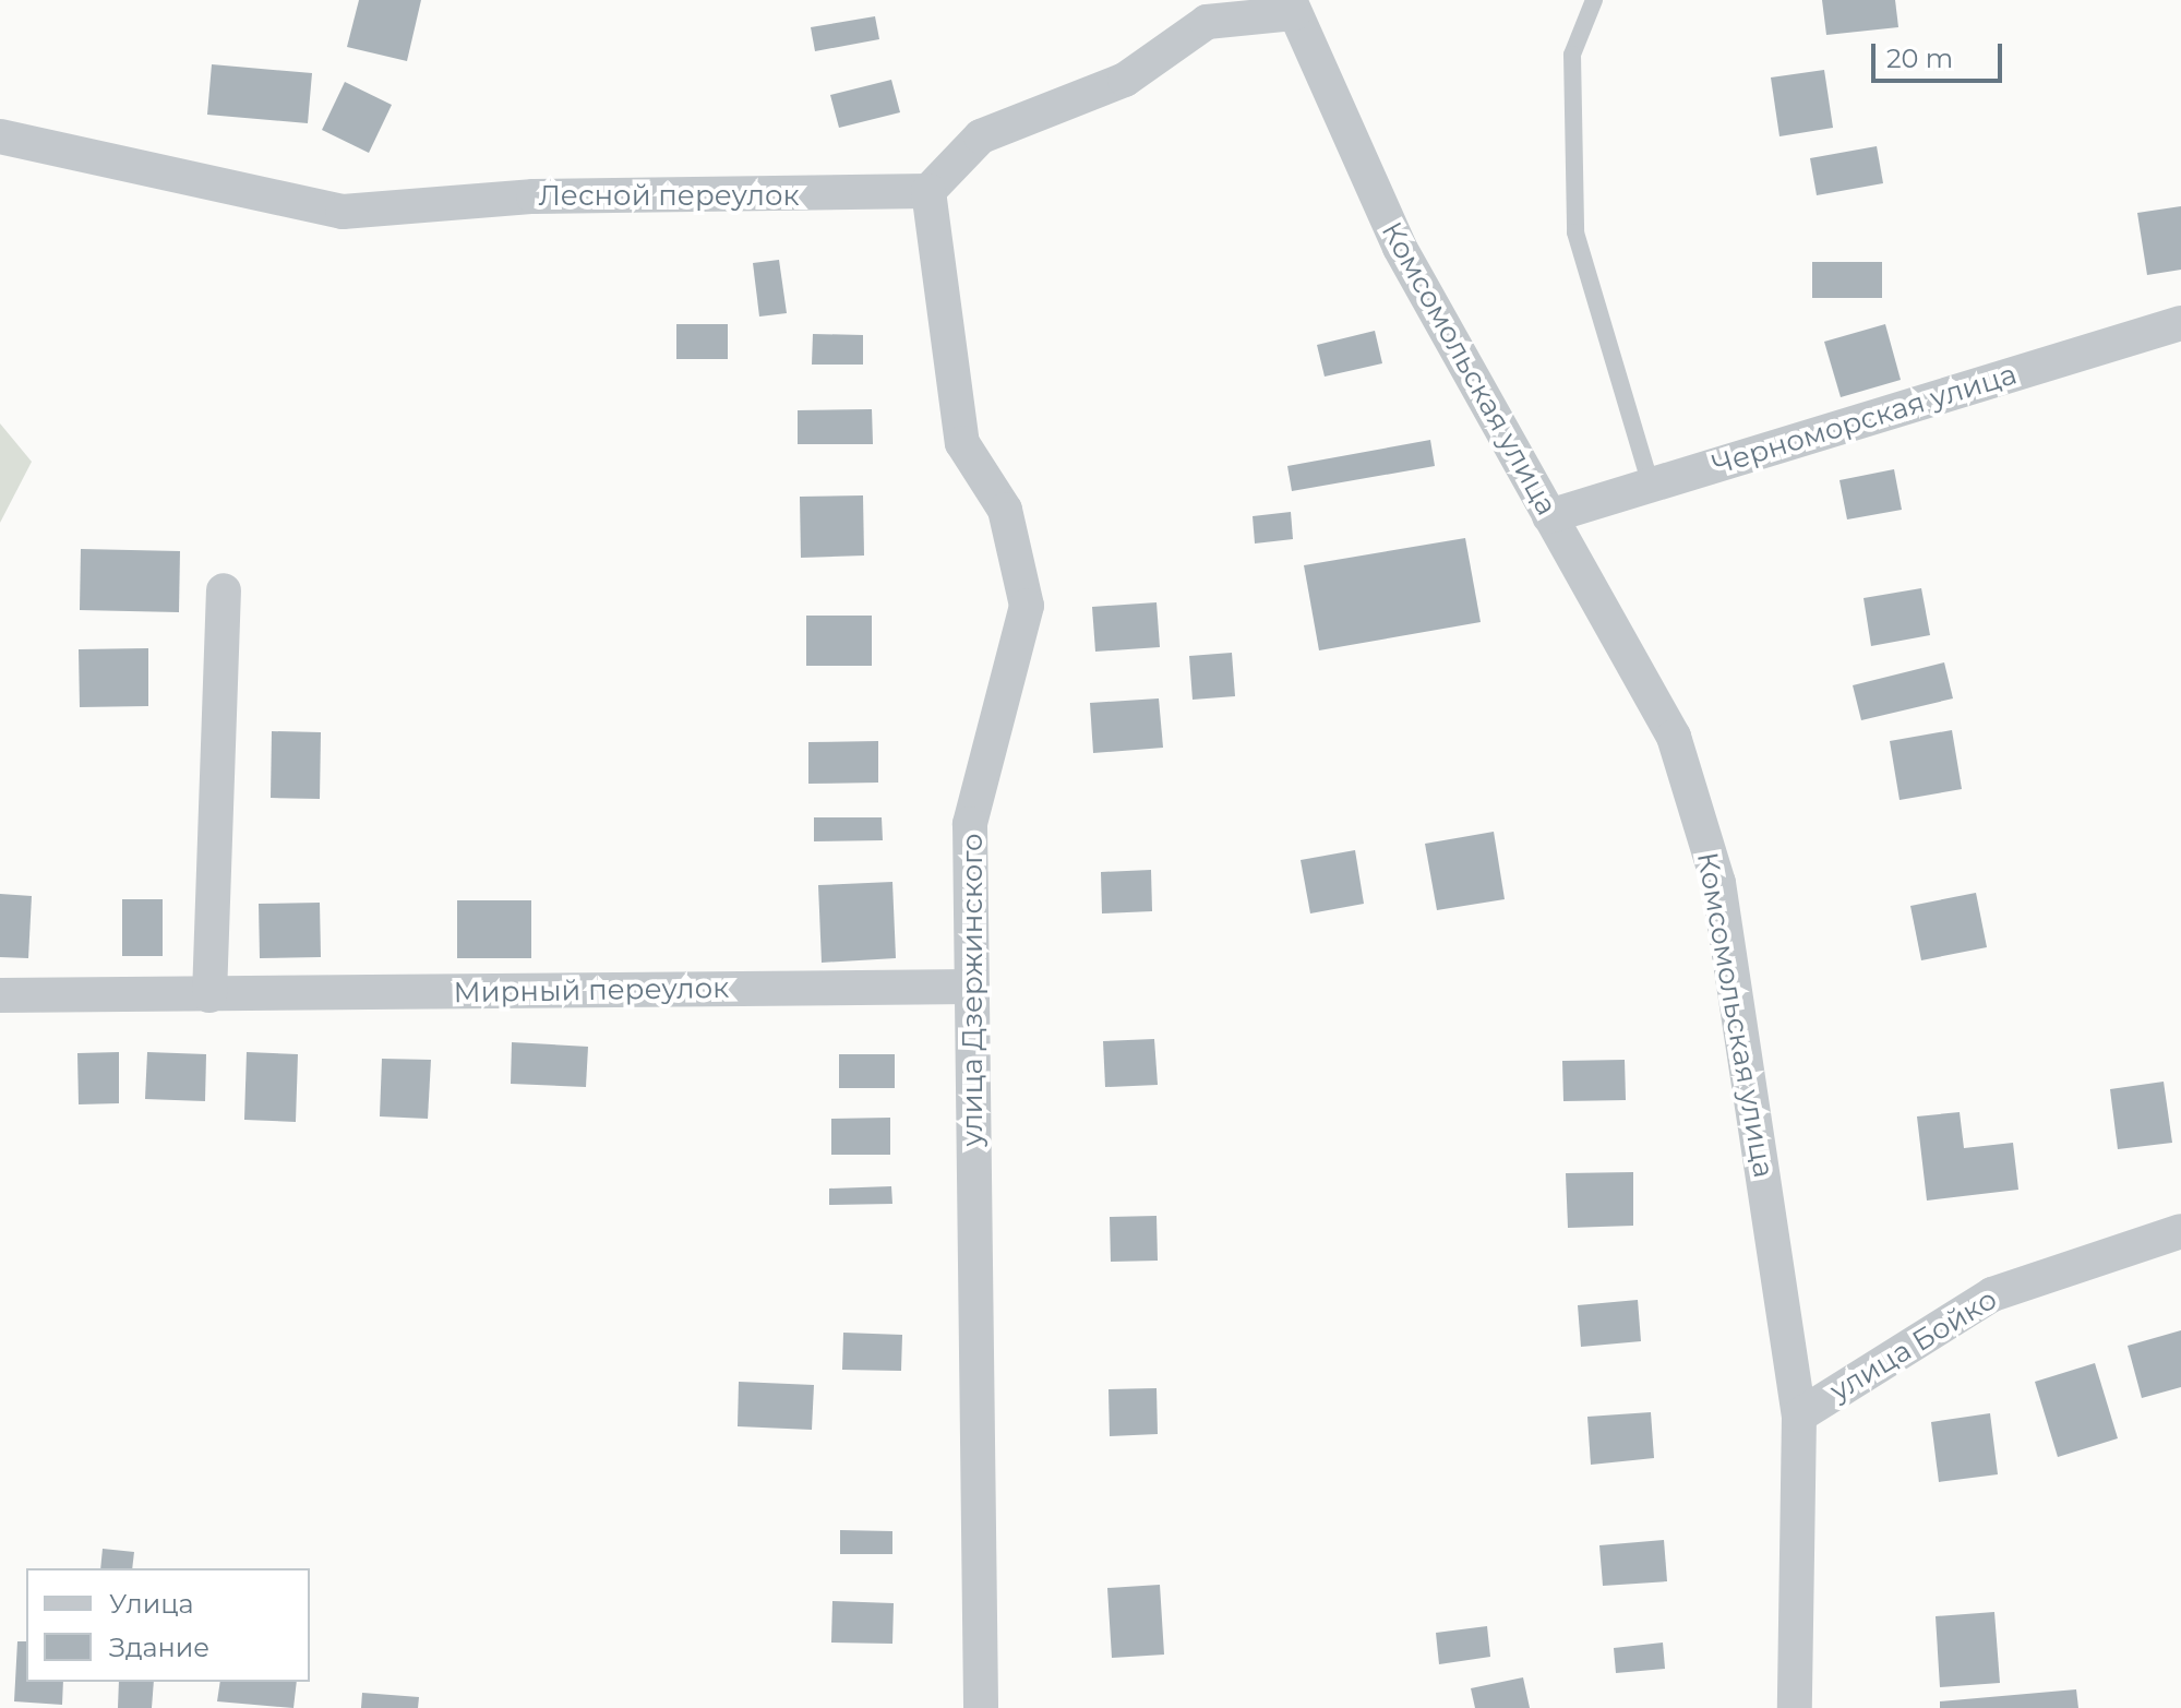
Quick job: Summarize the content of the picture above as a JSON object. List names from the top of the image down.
{
  "streets": {
    "street": [
      "Лесной переулок",
      "Комсомольская улица",
      "Черноморская улица",
      "улица Дзержинского",
      "Мирный переулок",
      "улица Бойко"
    ]
  },
  "crossings": [
    ["Лесной переулок", "улица Дзержинского"],
    ["Комсомольская улица", "Черноморская улица"],
    ["Комсомольская улица", "улица Бойко"],
    ["улица Дзержинского", "Мирный переулок"]
  ],
  "legend": ["Улица", "Здание"],
  "scale_bar": "20 m"
}
